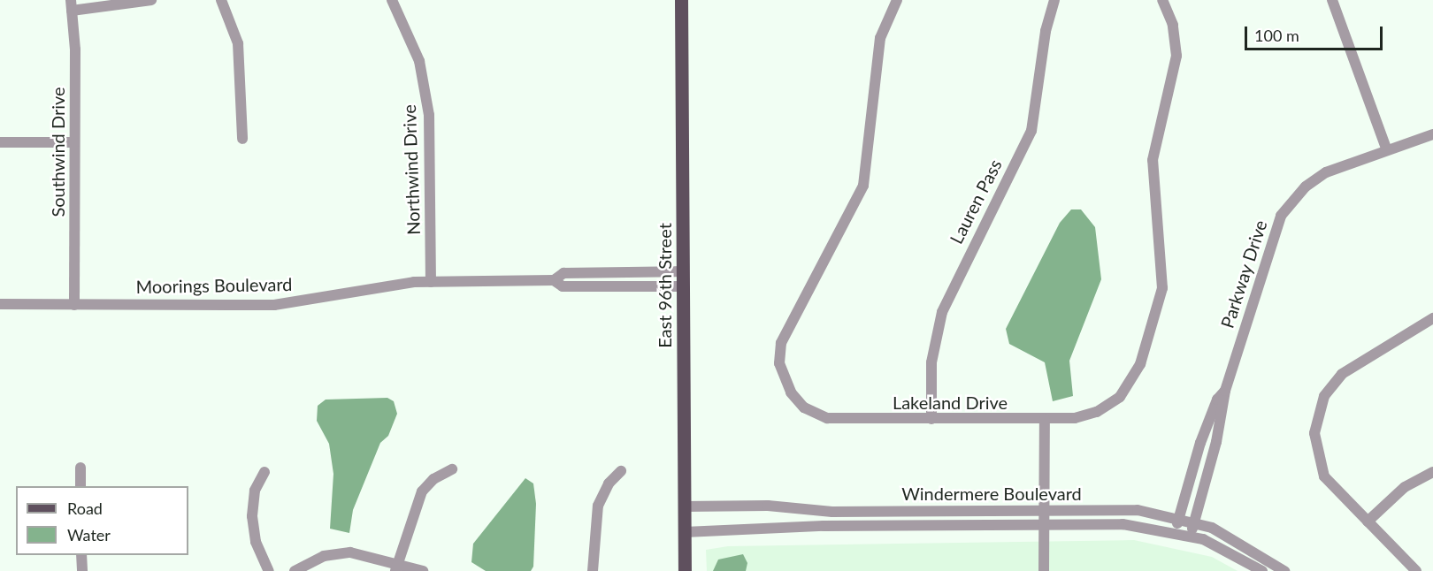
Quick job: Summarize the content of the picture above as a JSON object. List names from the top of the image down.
{
  "streets": {
    "main road": ["East 96th Street"],
    "street": [
      "Southwind Drive",
      "Northwind Drive",
      "Lauren Pass",
      "Parkway Drive",
      "Moorings Boulevard",
      "Lakeland Drive",
      "Windermere Boulevard"
    ]
  },
  "crossings": [
    ["Southwind Drive", "Moorings Boulevard"],
    ["Northwind Drive", "Moorings Boulevard"],
    ["Lauren Pass", "Lakeland Drive"],
    ["Parkway Drive", "Windermere Boulevard"],
    ["Moorings Boulevard", "East 96th Street"],
    ["East 96th Street", "Windermere Boulevard"]
  ],
  "legend": ["Road", "Water"],
  "scale_bar": "100 m"
}
